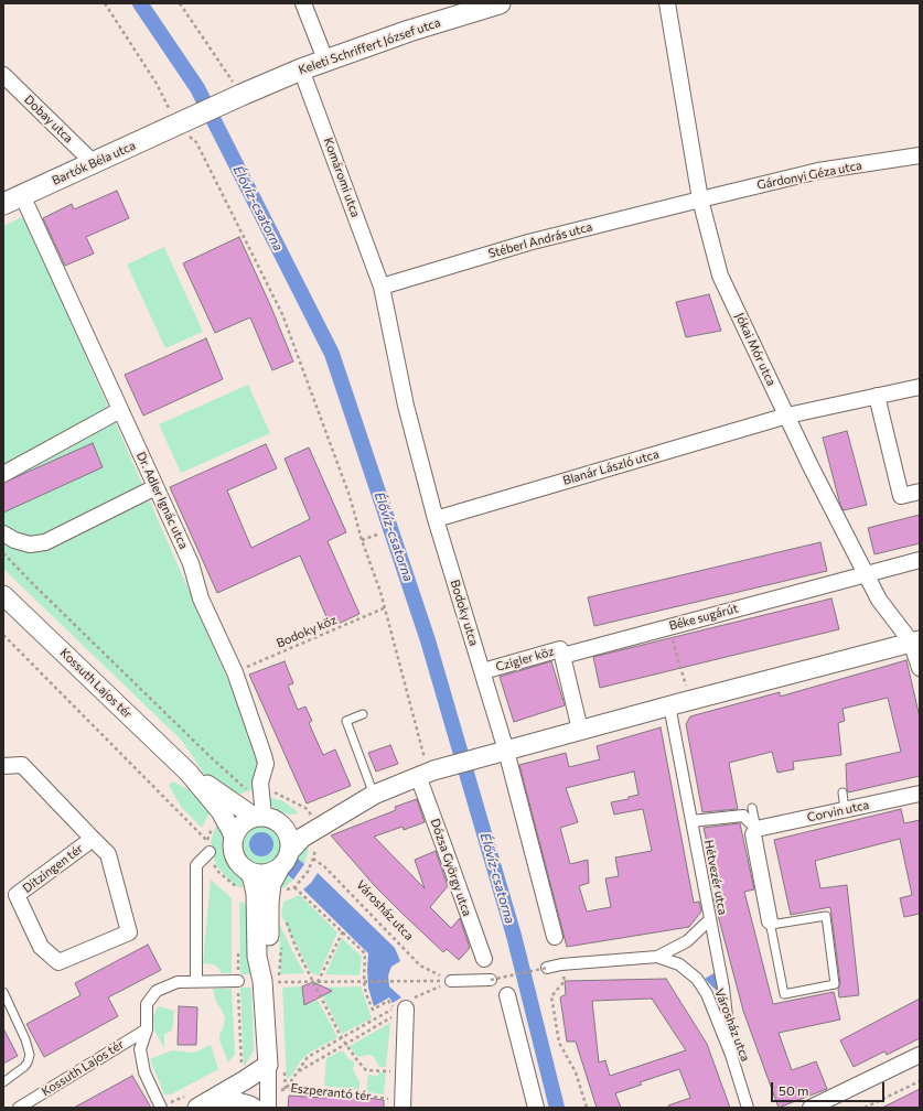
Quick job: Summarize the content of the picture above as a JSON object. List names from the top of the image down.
{
  "streets": {
    "main road": ["Keleti Schriffert József utca", "Bartók Béla utca"],
    "street": [
      "Dobay utca",
      "Gárdonyi Géza utca",
      "Komáromi utca",
      "Stéberl András utca",
      "Jókai Mór utca",
      "Blanár László utca",
      "Dr. Adler Ignác utca",
      "Bodoky utca",
      "Béke sugárút",
      "Czigler köz",
      "Kossuth Lajos tér",
      "Corvin utca",
      "Dózsa György utca",
      "Ditzingen tér",
      "Hétvezér utca",
      "Városház utca"
    ],
    "path": ["Bodoky köz", "Eszperantó tér"]
  },
  "crossings": [
    ["Keleti Schriffert József utca", "Bartók Béla utca"],
    ["Keleti Schriffert József utca", "Komáromi utca"],
    ["Dobay utca", "Bartók Béla utca"],
    ["Bartók Béla utca", "Dr. Adler Ignác utca"],
    ["Gárdonyi Géza utca", "Stéberl András utca"],
    ["Gárdonyi Géza utca", "Jókai Mór utca"],
    ["Komáromi utca", "Stéberl András utca"],
    ["Komáromi utca", "Bodoky utca"],
    ["Stéberl András utca", "Jókai Mór utca"],
    ["Stéberl András utca", "Bodoky utca"],
    ["Jókai Mór utca", "Blanár László utca"],
    ["Jókai Mór utca", "Béke sugárút"],
    ["Blanár László utca", "Bodoky utca"],
    ["Dr. Adler Ignác utca", "Bodoky köz"],
    ["Dr. Adler Ignác utca", "Kossuth Lajos tér"],
    ["Bodoky utca", "Czigler köz"],
    ["Béke sugárút", "Czigler köz"],
    ["Hétvezér utca", "Városház utca"],
    ["Városház utca", "Eszperantó tér"]
  ],
  "water": ["Élővíz-csatorna"],
  "scale_bar": "50 m"
}
